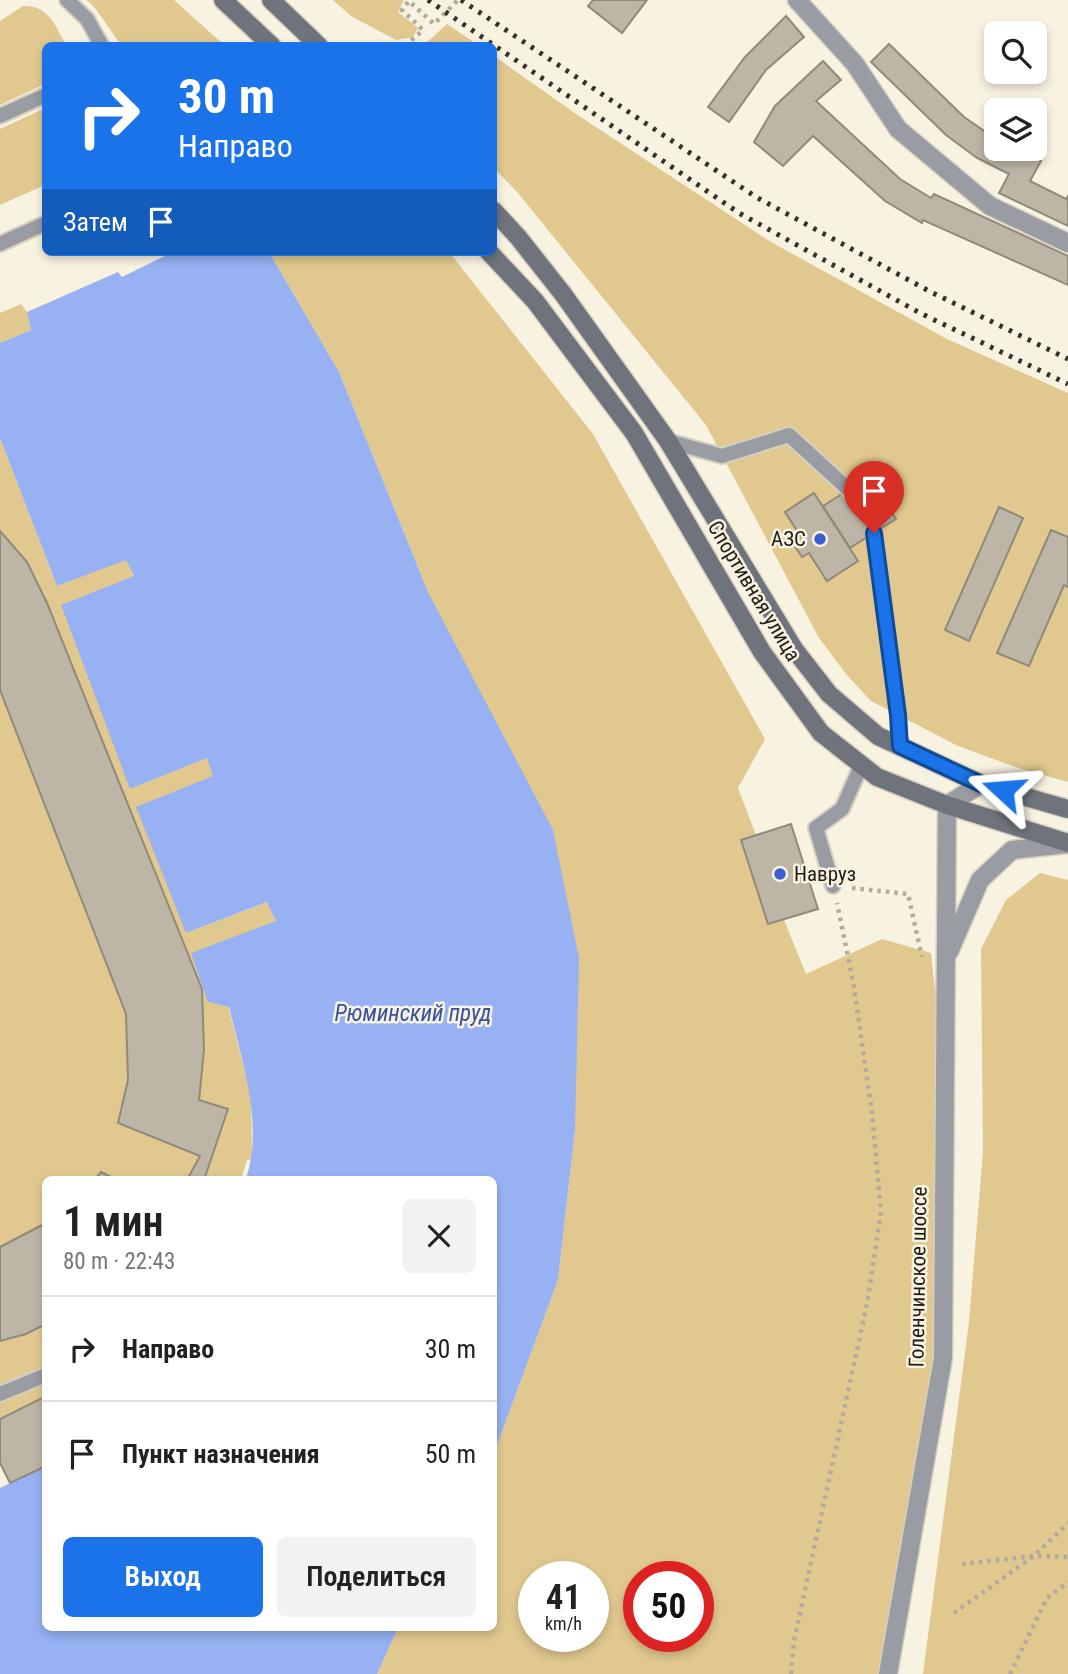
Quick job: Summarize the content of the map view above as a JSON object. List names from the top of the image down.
{
  "streets": {
    "main road": ["Спортивная улица"],
    "street": ["Голенчинское шоссе"]
  },
  "crossings": [
    ["Спортивная улица", "Голенчинское шоссе"]
  ],
  "water": ["Рюминский пруд"],
  "places": ["АЗС", "Навруз"],
  "page": {
    "turn": ["30 m", "Направо"],
    "then": "Затем",
    "heading": ["1 мин", "80 m · 22:43"],
    "list": [
      {
        "name": "Направо",
        "value": "30 m"
      },
      {
        "name": "Пункт назначения",
        "value": "50 m"
      }
    ],
    "buttons": ["Выход", "Поделиться"],
    "speed": "41 km/h",
    "limit": "50"
  }
}
